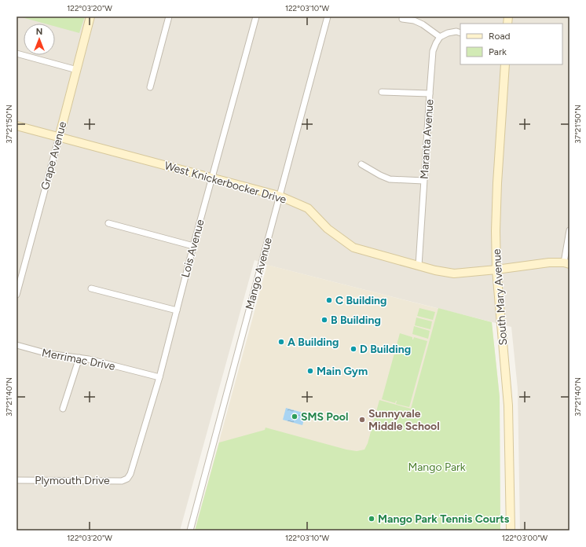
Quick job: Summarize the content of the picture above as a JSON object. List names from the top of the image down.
{
  "streets": {
    "street": [
      "Maranta Avenue",
      "Grape Avenue",
      "West Knickerbocker Drive",
      "Lois Avenue",
      "Mango Avenue",
      "South Mary Avenue",
      "Merrimac Drive",
      "Plymouth Drive"
    ]
  },
  "crossings": [
    ["Maranta Avenue", "West Knickerbocker Drive"],
    ["Grape Avenue", "West Knickerbocker Drive"],
    ["West Knickerbocker Drive", "Lois Avenue"],
    ["West Knickerbocker Drive", "Mango Avenue"],
    ["West Knickerbocker Drive", "South Mary Avenue"],
    ["Lois Avenue", "Merrimac Drive"],
    ["Lois Avenue", "Plymouth Drive"]
  ],
  "parks": ["Mango Park"],
  "places": [
    "C Building",
    "B Building",
    "A Building",
    "D Building",
    "Main Gym",
    "SMS Pool",
    "Sunnyvale Middle School",
    "Mango Park Tennis Courts"
  ],
  "legend": ["Road", "Park"],
  "north": "top",
  "coordinates": [
    "122°03'20\"W",
    "122°03'10\"W",
    "37°21'50\"N",
    "37°21'40\"N",
    "122°03'00\"W"
  ]
}
